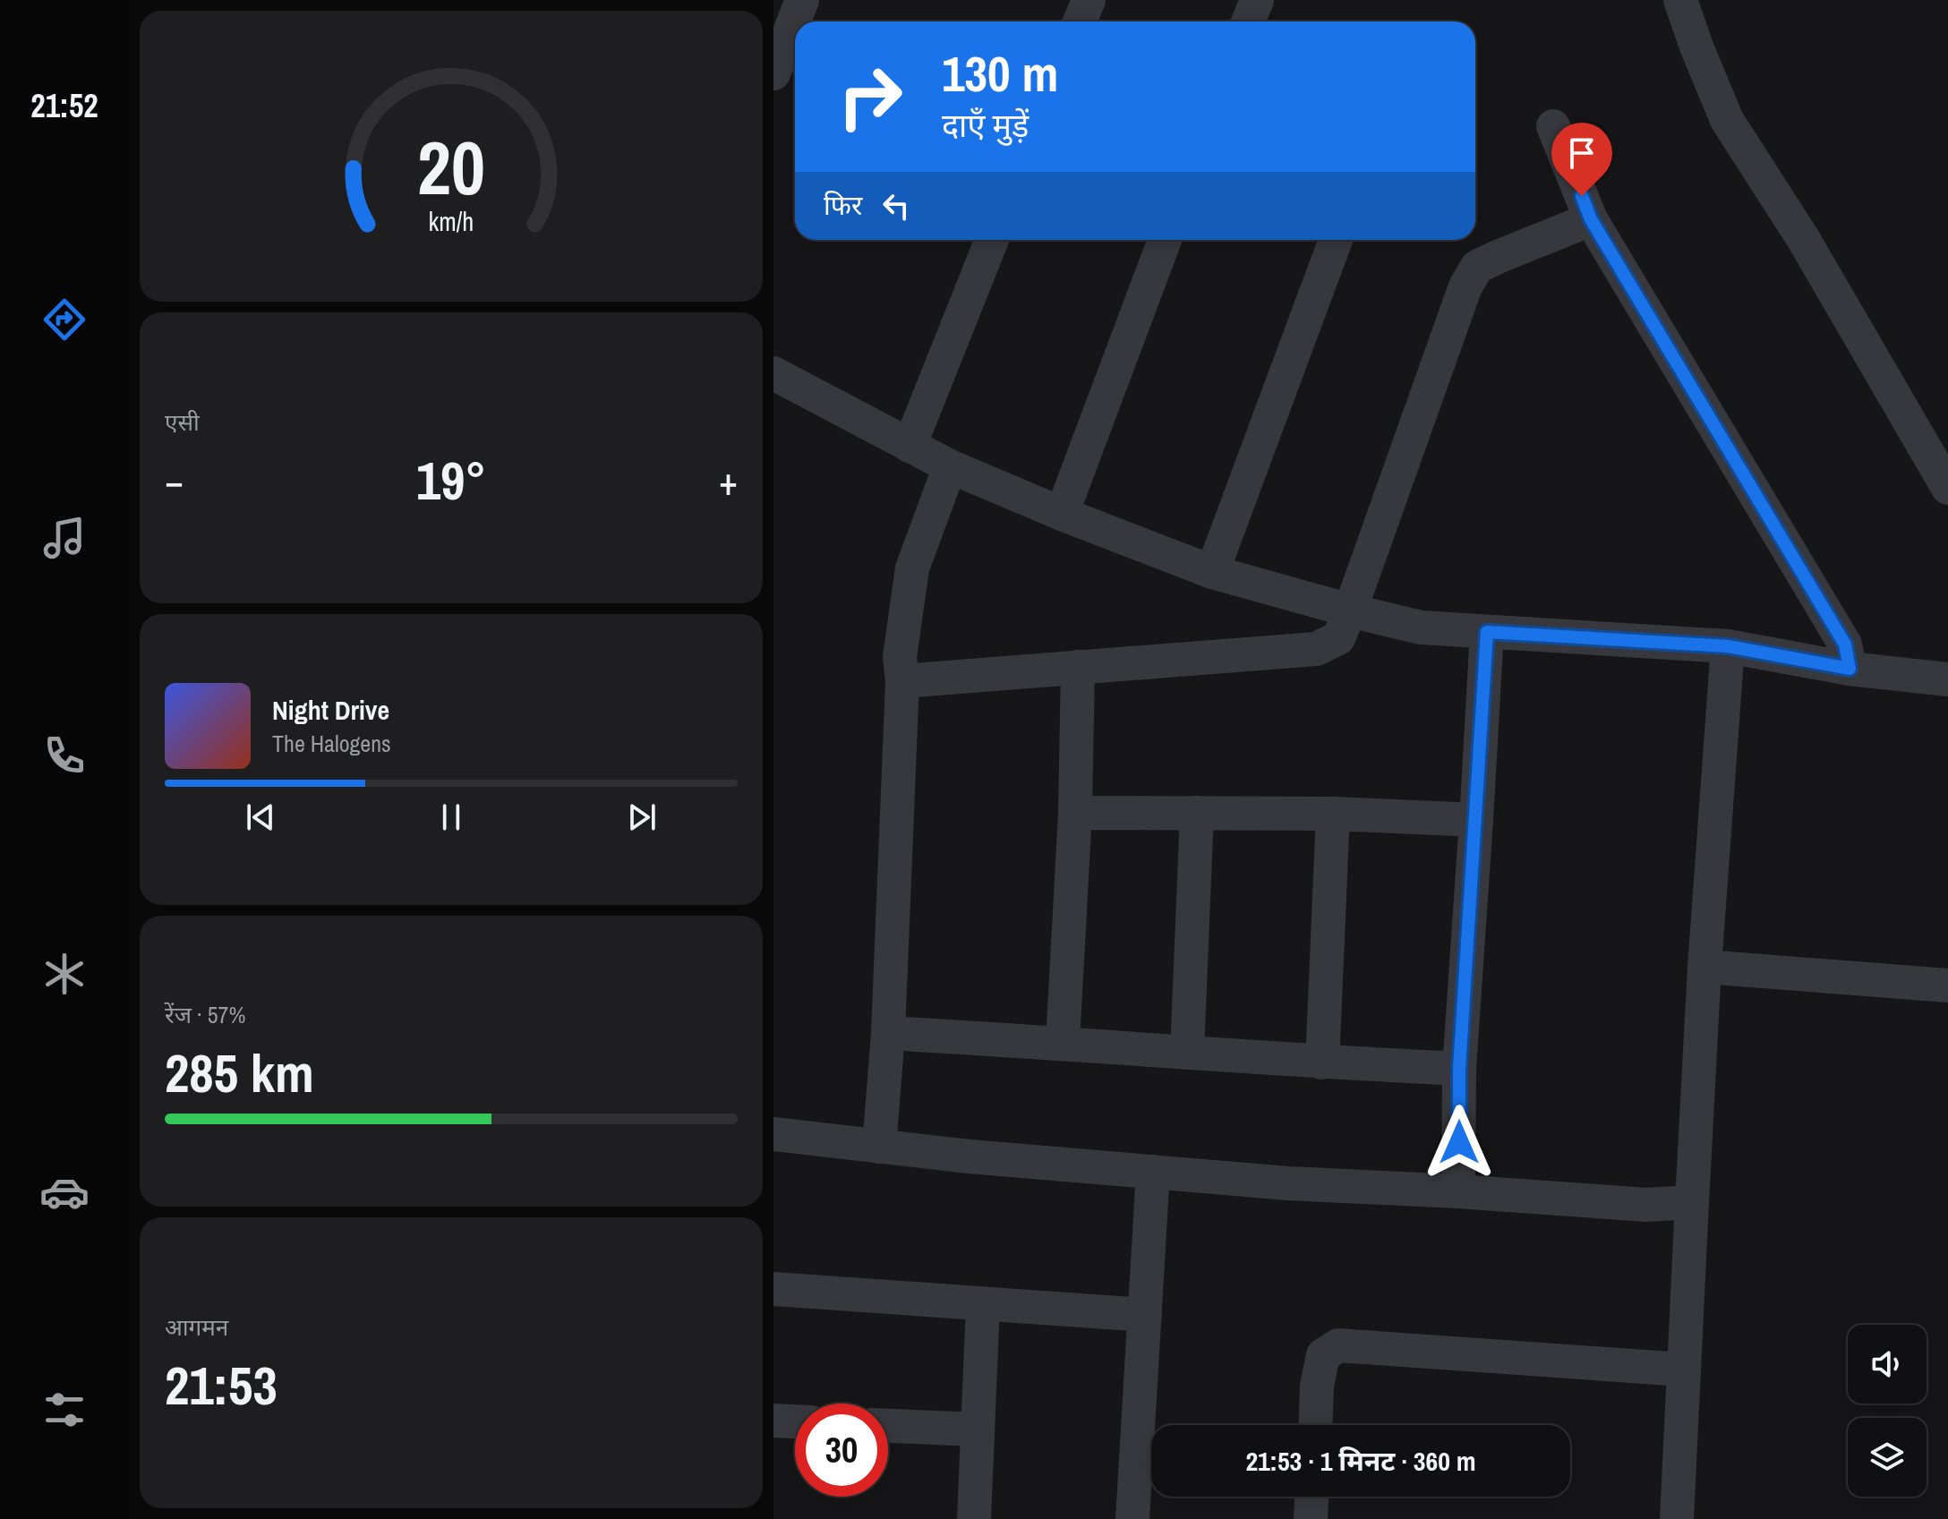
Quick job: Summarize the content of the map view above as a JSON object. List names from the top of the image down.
{
  "page": {
    "tabs": "21:52",
    "turn": ["130 m", "दाएँ मुड़ें"],
    "then": "फिर",
    "tile": [
      "एसी",
      ["रेंज · 57%", "285 km"],
      ["आगमन", "21:53"]
    ],
    "heat": ["−", "19°", "+"],
    "song": ["Night Drive", "The Halogens"],
    "limit": "30",
    "trip": "21:53 · 1 मिनट · 360 m",
    "gauge": ["20", "km/h"]
  }
}
